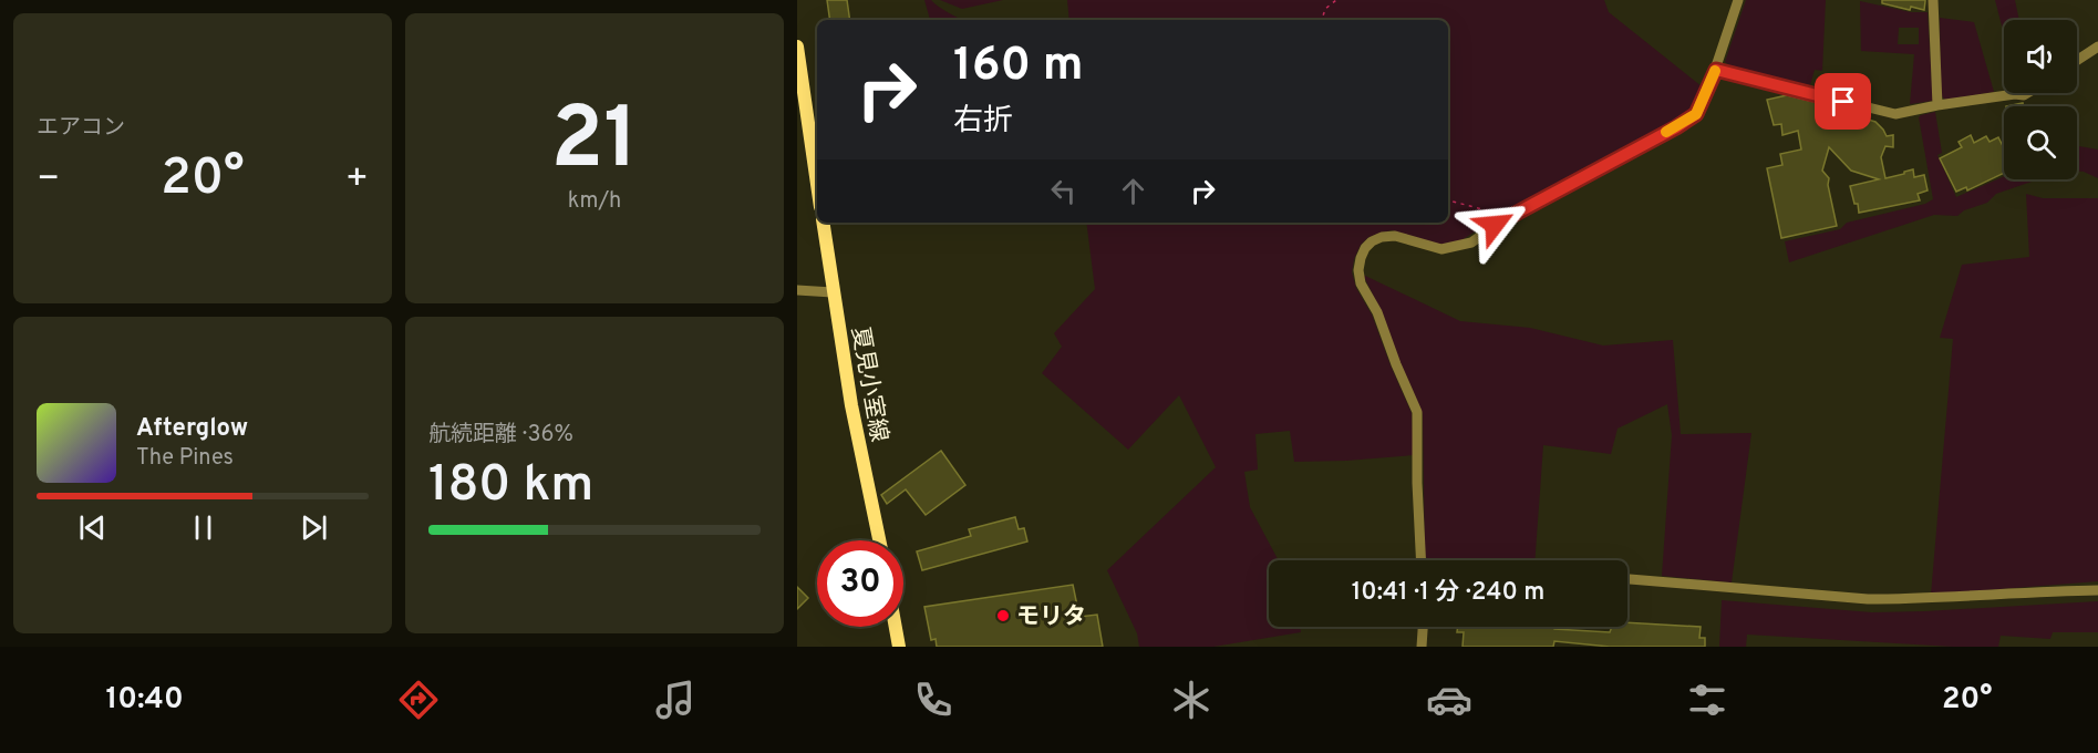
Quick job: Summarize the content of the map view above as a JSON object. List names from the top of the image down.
{
  "streets": {
    "main road": ["夏見小室線"]
  },
  "places": ["モリタ"],
  "page": {
    "tile": [
      "エアコン",
      ["21", "km/h"],
      ["航続距離 · 36%", "180 km"]
    ],
    "turn": ["160 m", "右折"],
    "heat": ["−", "20°", "+"],
    "song": ["Afterglow", "The Pines"],
    "limit": "30",
    "trip": "10:41 · 1 分 · 240 m",
    "tabs": ["10:40", "20°"]
  }
}
